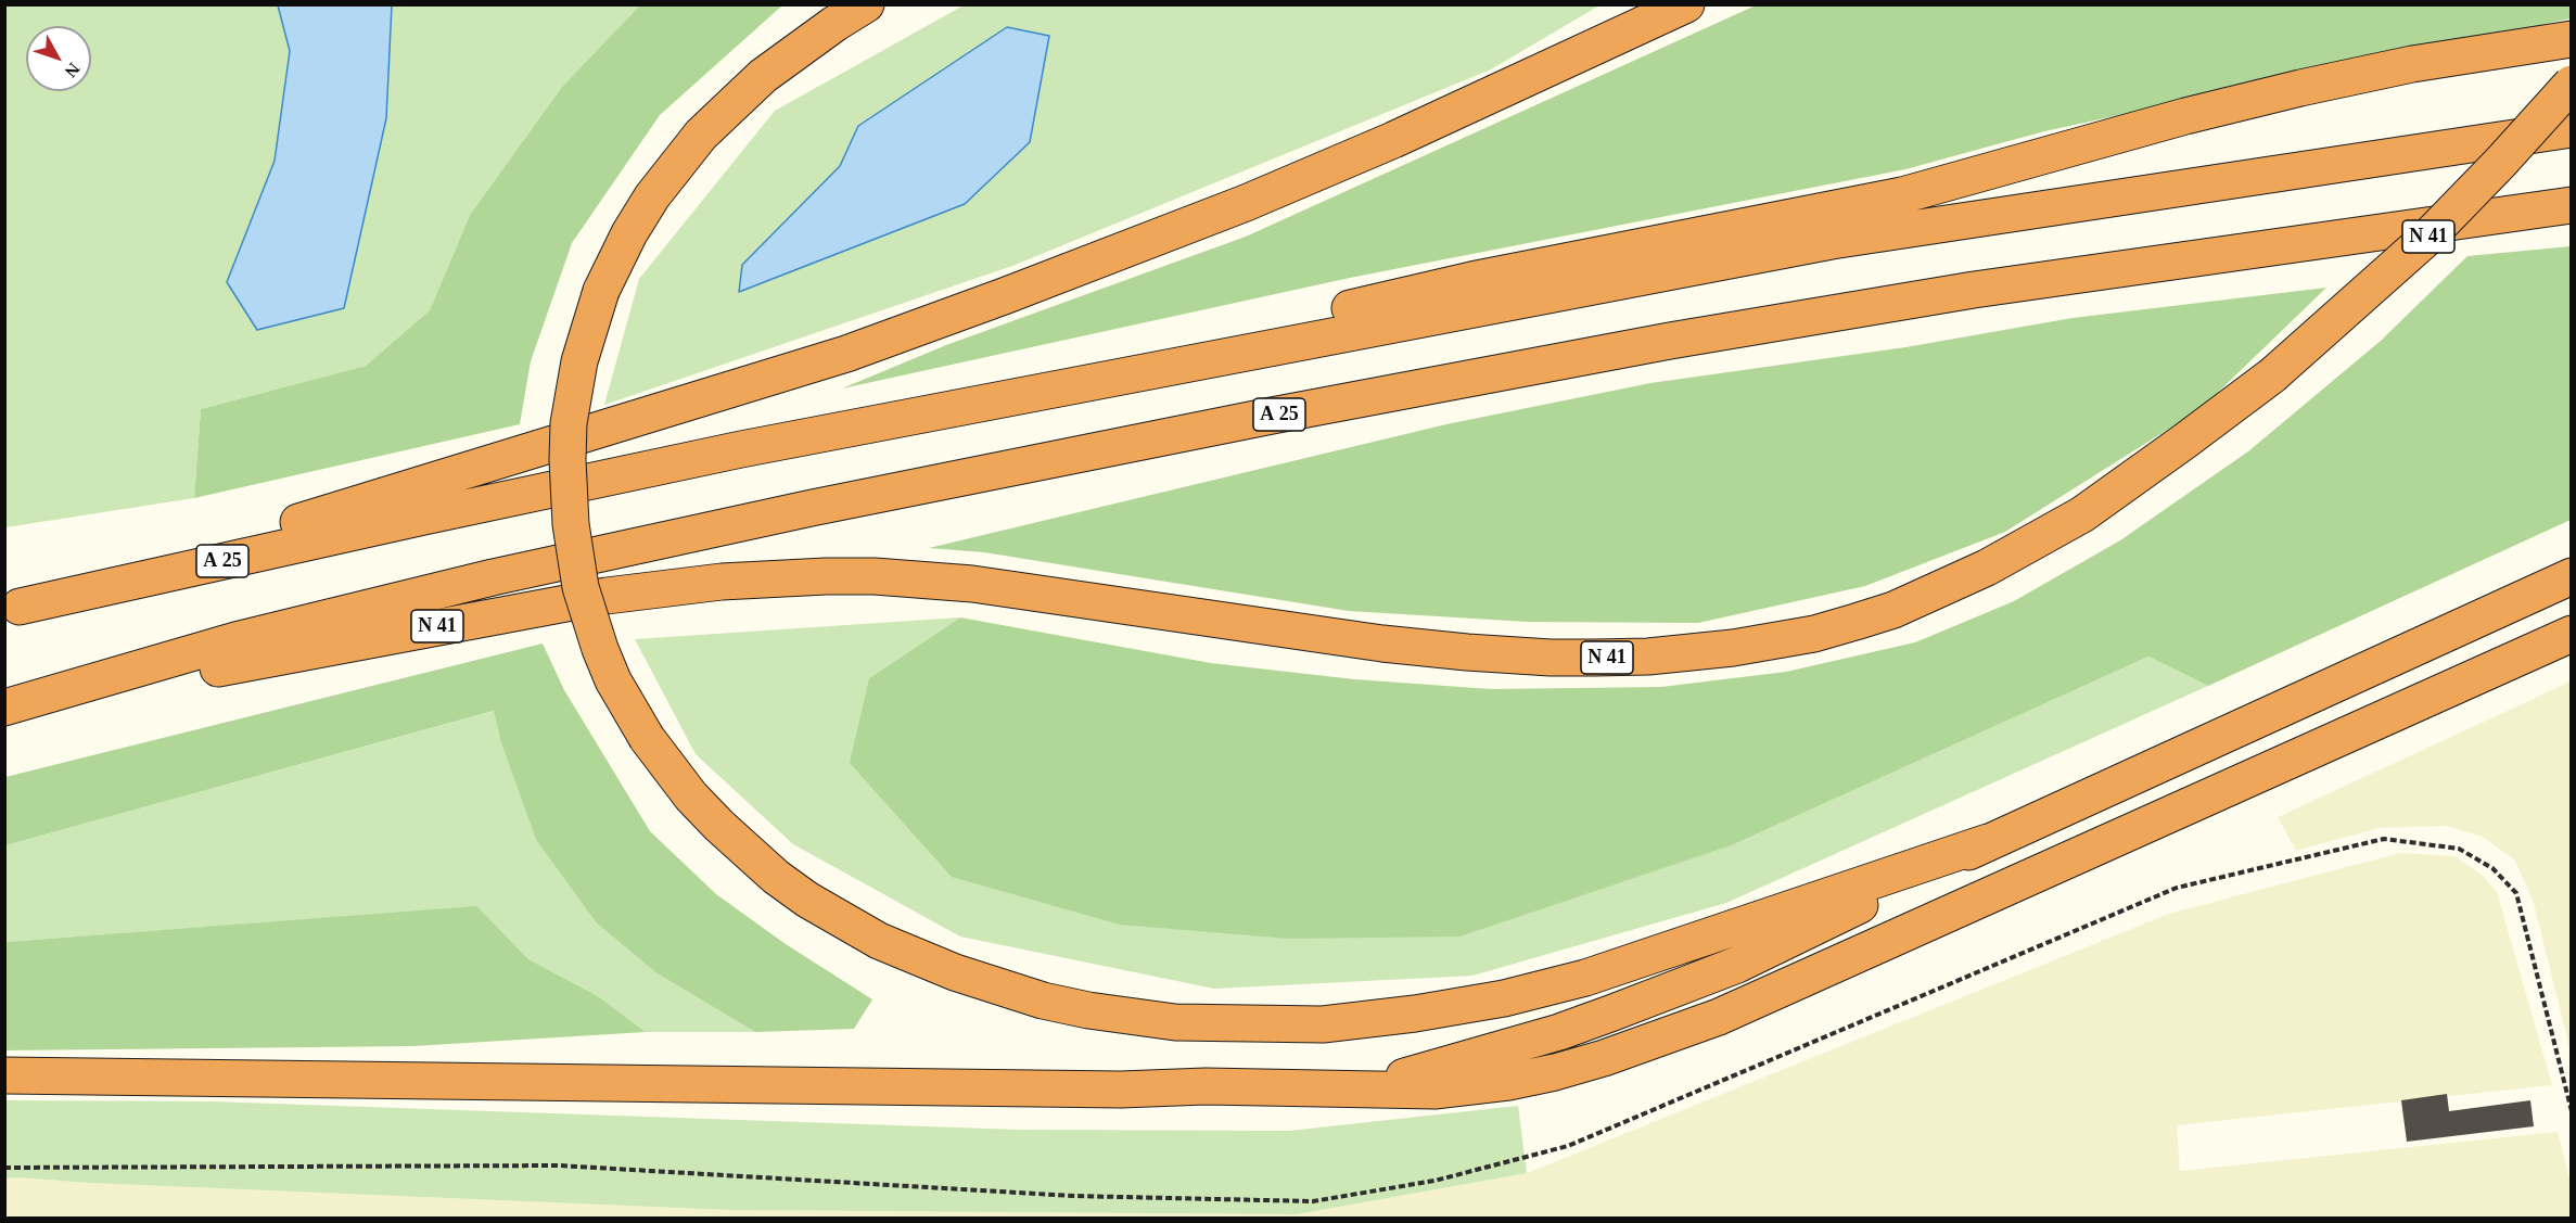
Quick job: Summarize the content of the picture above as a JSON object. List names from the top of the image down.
{
  "streets": {
    "highway": ["N 41", "A 25"]
  },
  "crossings": [
    ["N 41", "A 25"]
  ],
  "north": "bottom right"
}
